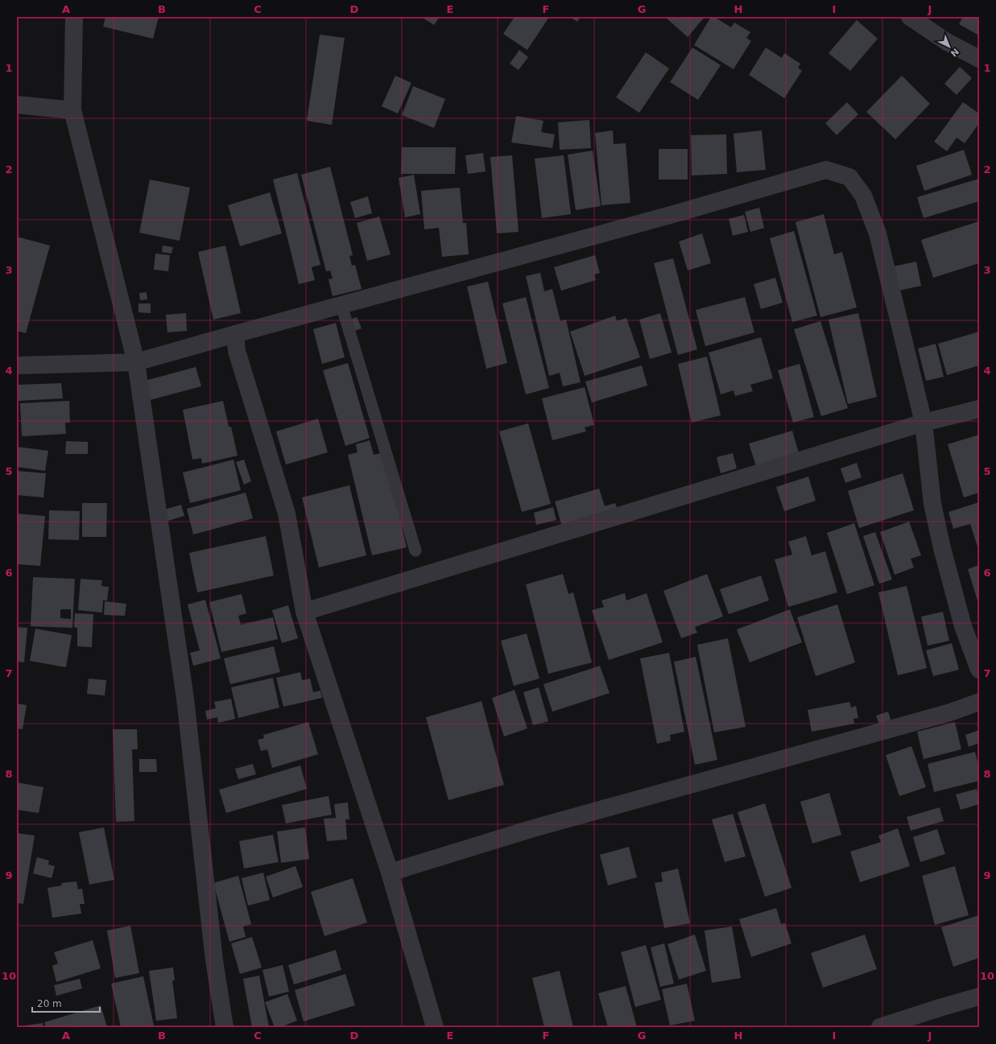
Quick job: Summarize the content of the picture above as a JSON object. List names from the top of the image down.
{
  "scale_bar": "20 m",
  "north": "bottom right",
  "grid": {
    "columns": [
      "A",
      "B",
      "C",
      "D",
      "E",
      "F",
      "G",
      "H",
      "I",
      "J"
    ],
    "rows": [
      "1",
      "2",
      "3",
      "4",
      "5",
      "6",
      "7",
      "8",
      "9",
      "10"
    ]
  }
}
